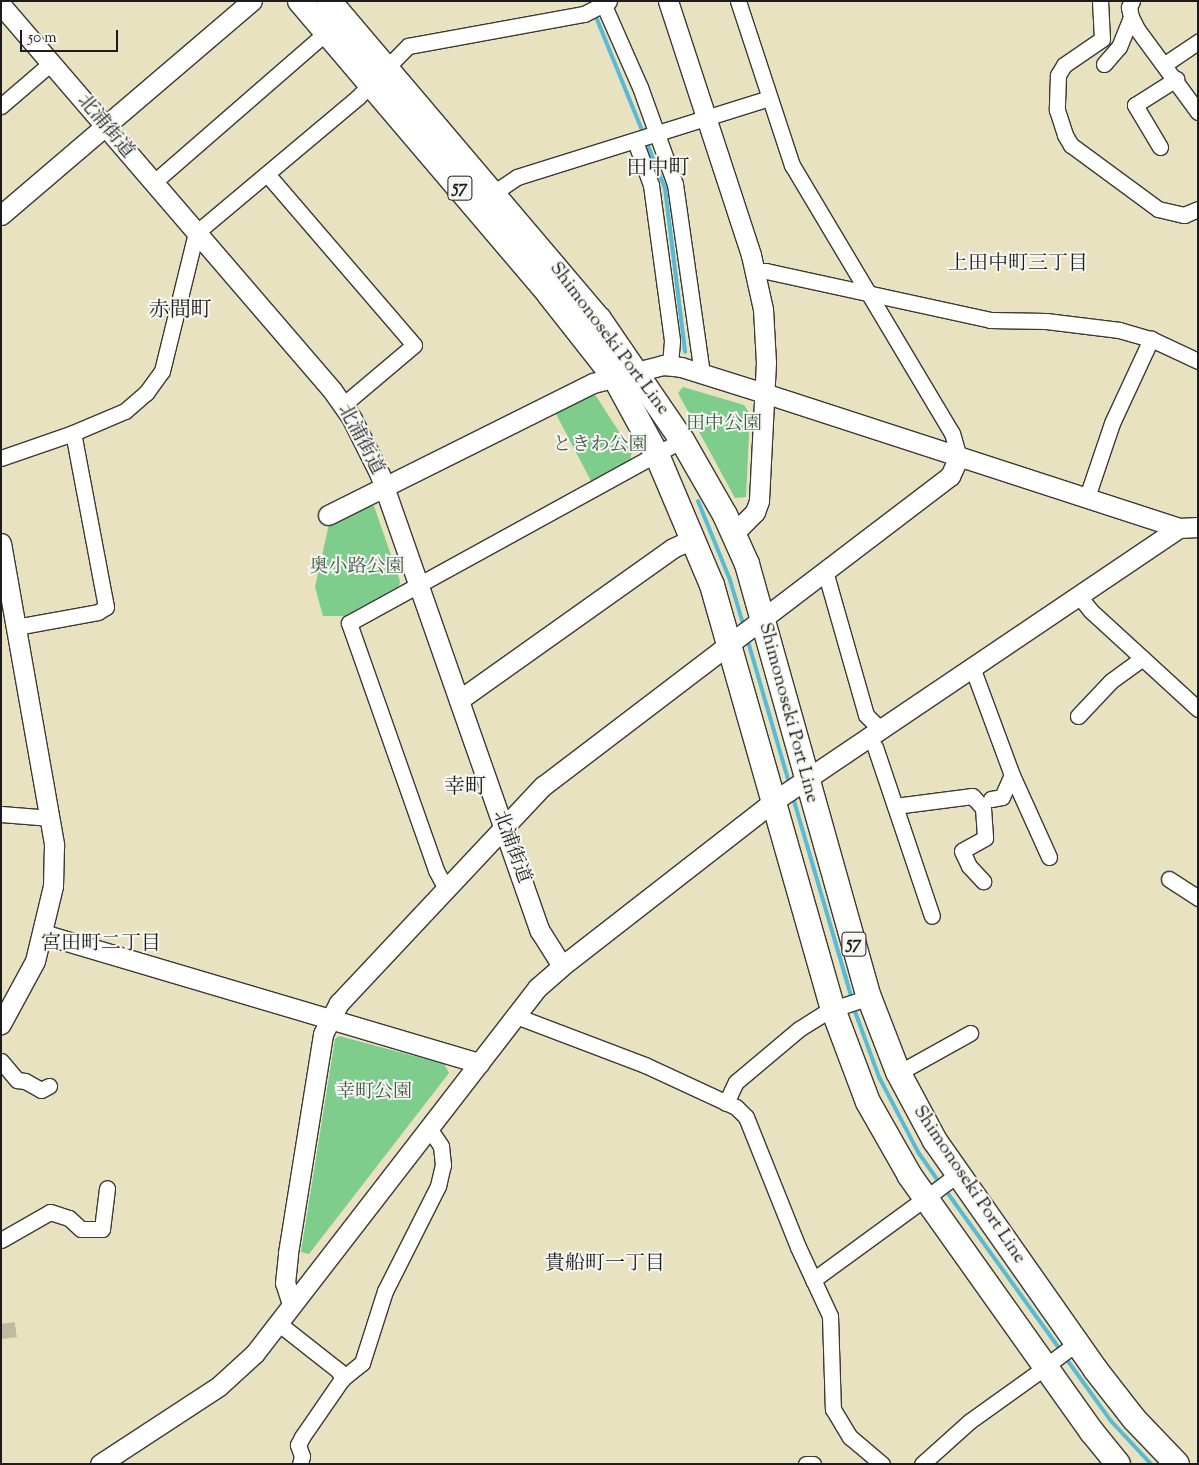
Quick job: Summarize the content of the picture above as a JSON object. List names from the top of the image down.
{
  "streets": {
    "main road": ["57", "Shimonoseki Port Line"],
    "street": ["北浦街道"]
  },
  "districts": [
    "田中町",
    "上田中町三丁目",
    "赤間町",
    "幸町",
    "宮田町二丁目",
    "貴船町一丁目"
  ],
  "parks": [
    "田中公園",
    "ときわ公園",
    "奥小路公園",
    "幸町公園"
  ],
  "scale_bar": "50 m"
}
